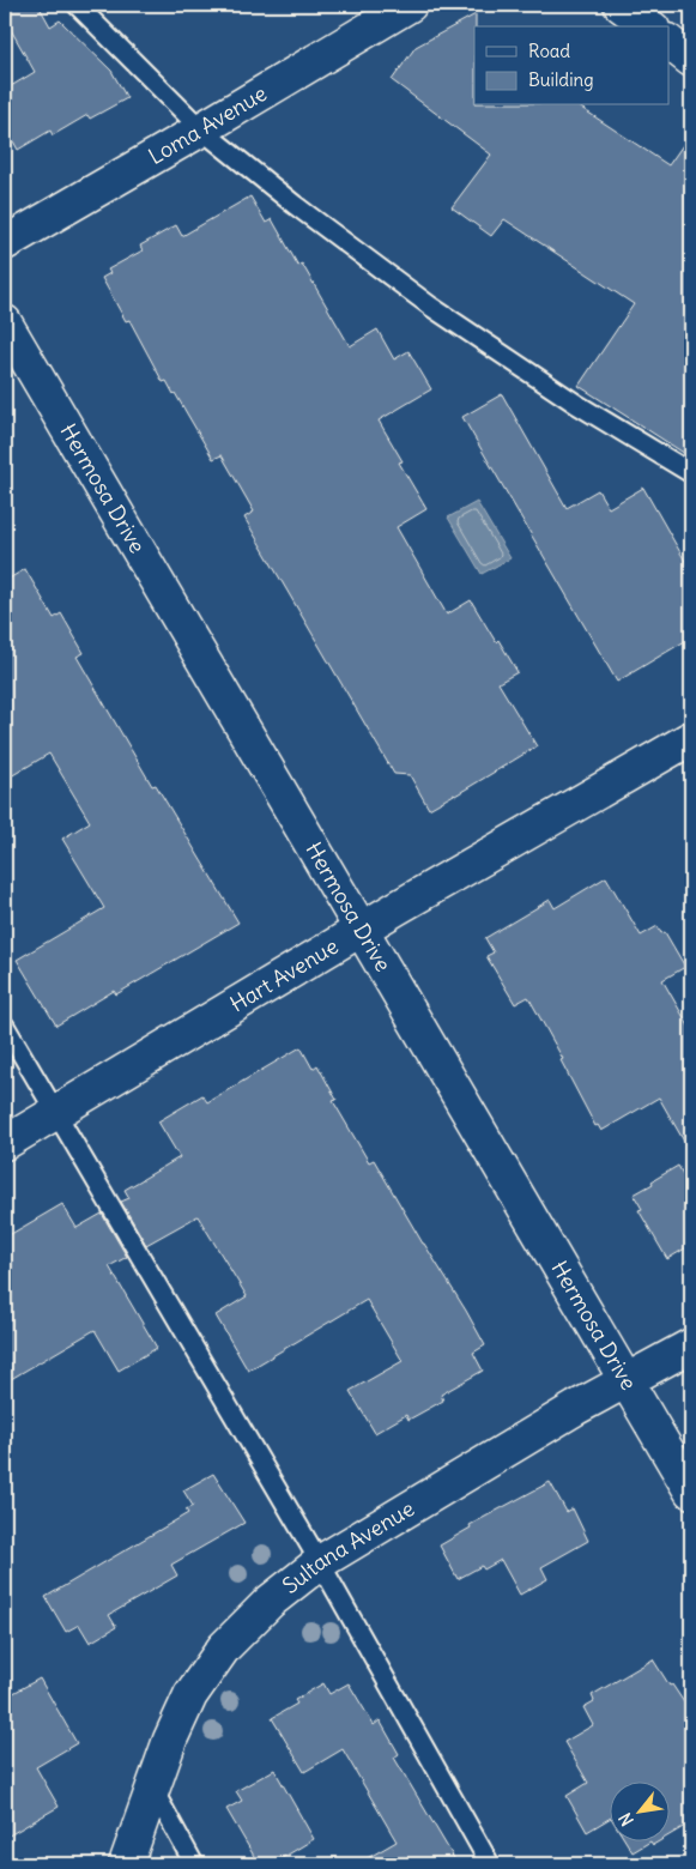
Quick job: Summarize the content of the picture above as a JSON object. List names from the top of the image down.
{
  "streets": {
    "street": [
      "Loma Avenue",
      "Hermosa Drive",
      "Hart Avenue",
      "Sultana Avenue"
    ]
  },
  "crossings": [
    ["Hermosa Drive", "Hart Avenue"],
    ["Hermosa Drive", "Sultana Avenue"]
  ],
  "legend": ["Road", "Building"],
  "north": "bottom left"
}
